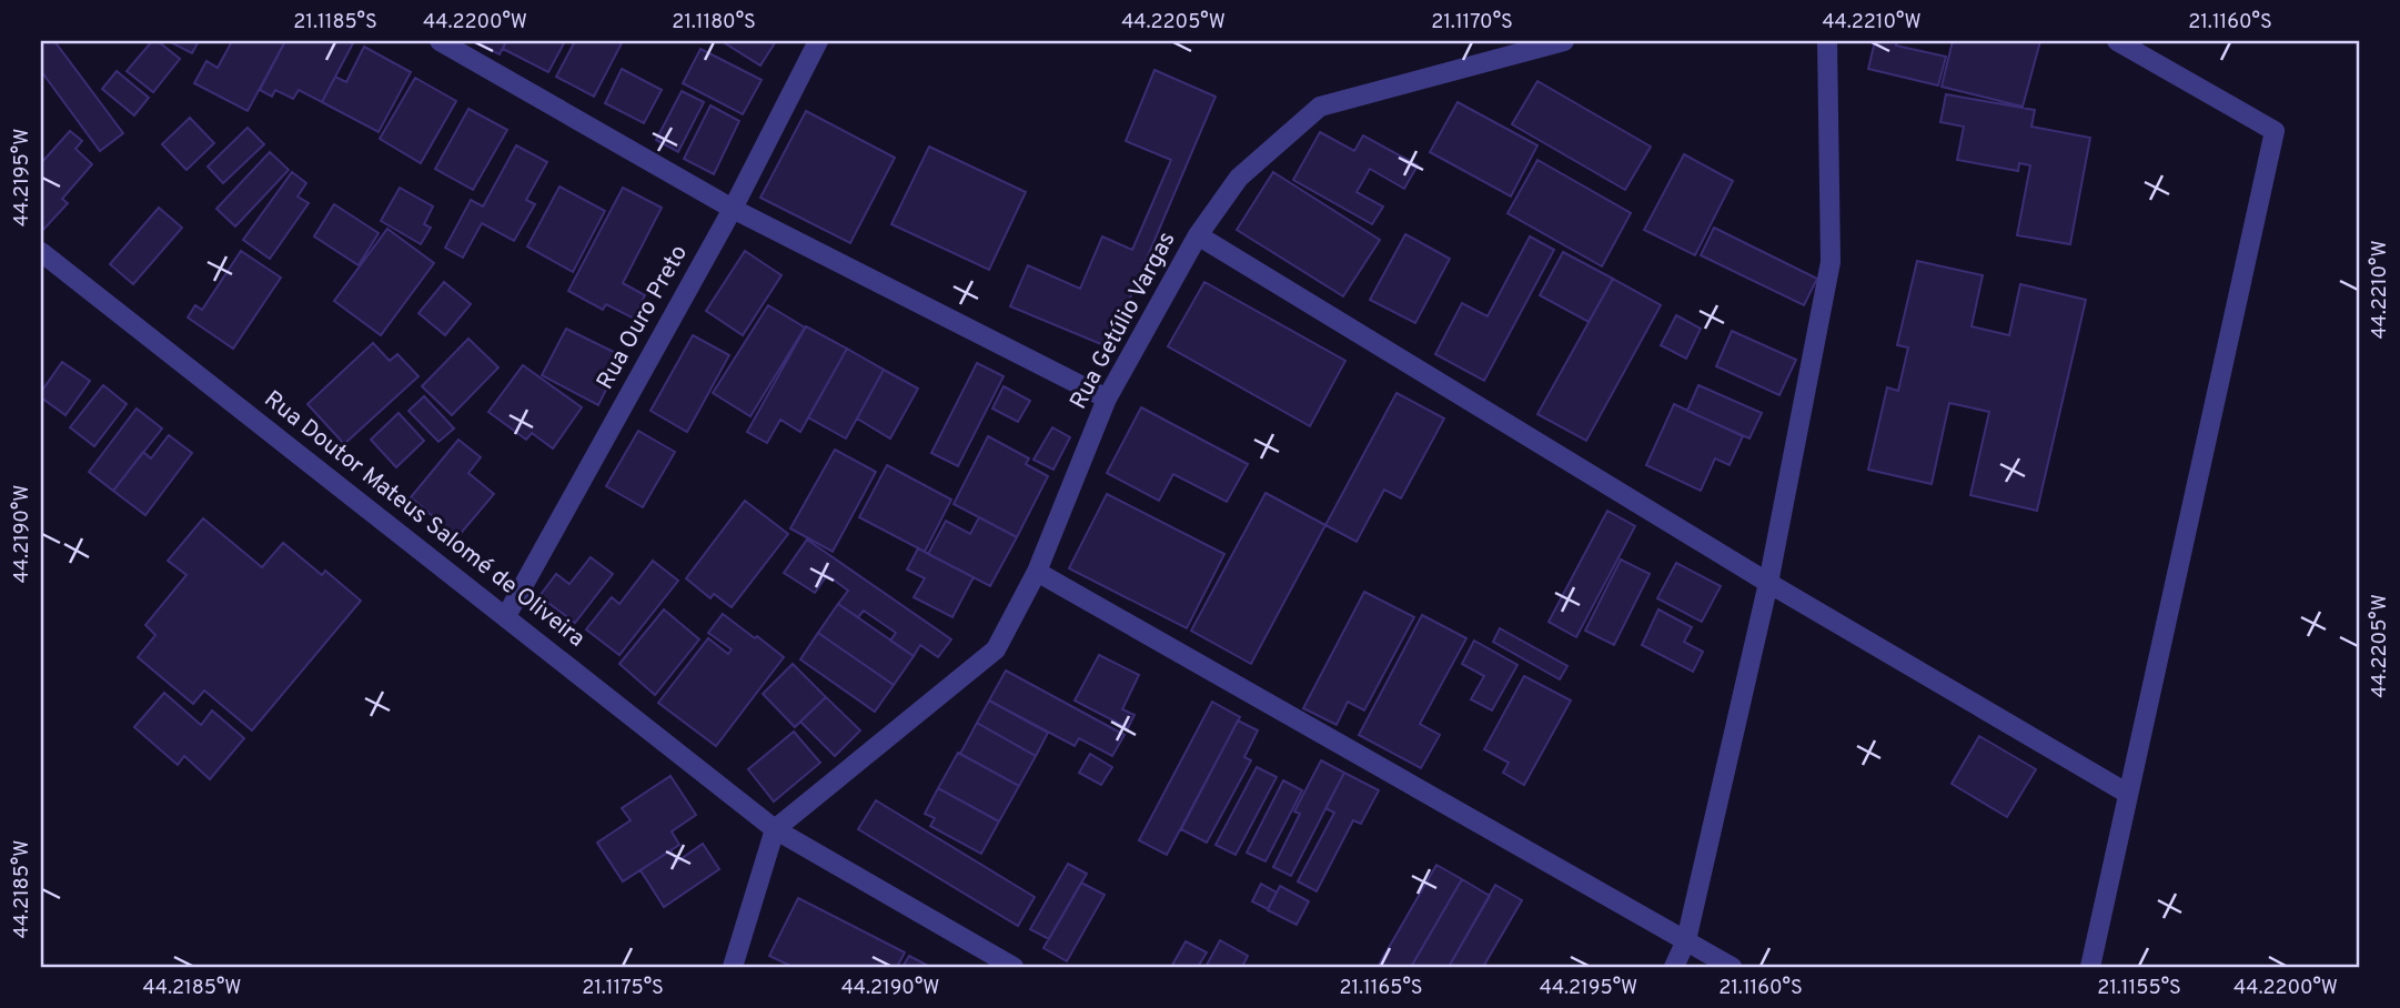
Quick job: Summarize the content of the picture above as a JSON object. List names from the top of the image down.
{
  "streets": {
    "street": ["Rua Ouro Preto", "Rua Getúlio Vargas", "Rua Doutor Mateus Salomé de Oliveira"]
  },
  "crossings": [
    ["Rua Ouro Preto", "Rua Doutor Mateus Salomé de Oliveira"],
    ["Rua Getúlio Vargas", "Rua Doutor Mateus Salomé de Oliveira"]
  ],
  "coordinates": [
    "21.1185°S",
    "44.2200°W",
    "21.1180°S",
    "44.2205°W",
    "21.1170°S",
    "44.2210°W",
    "21.1160°S",
    "44.2195°W",
    "44.2190°W",
    "44.2185°W",
    "21.1175°S",
    "21.1165°S",
    "21.1155°S"
  ]
}
